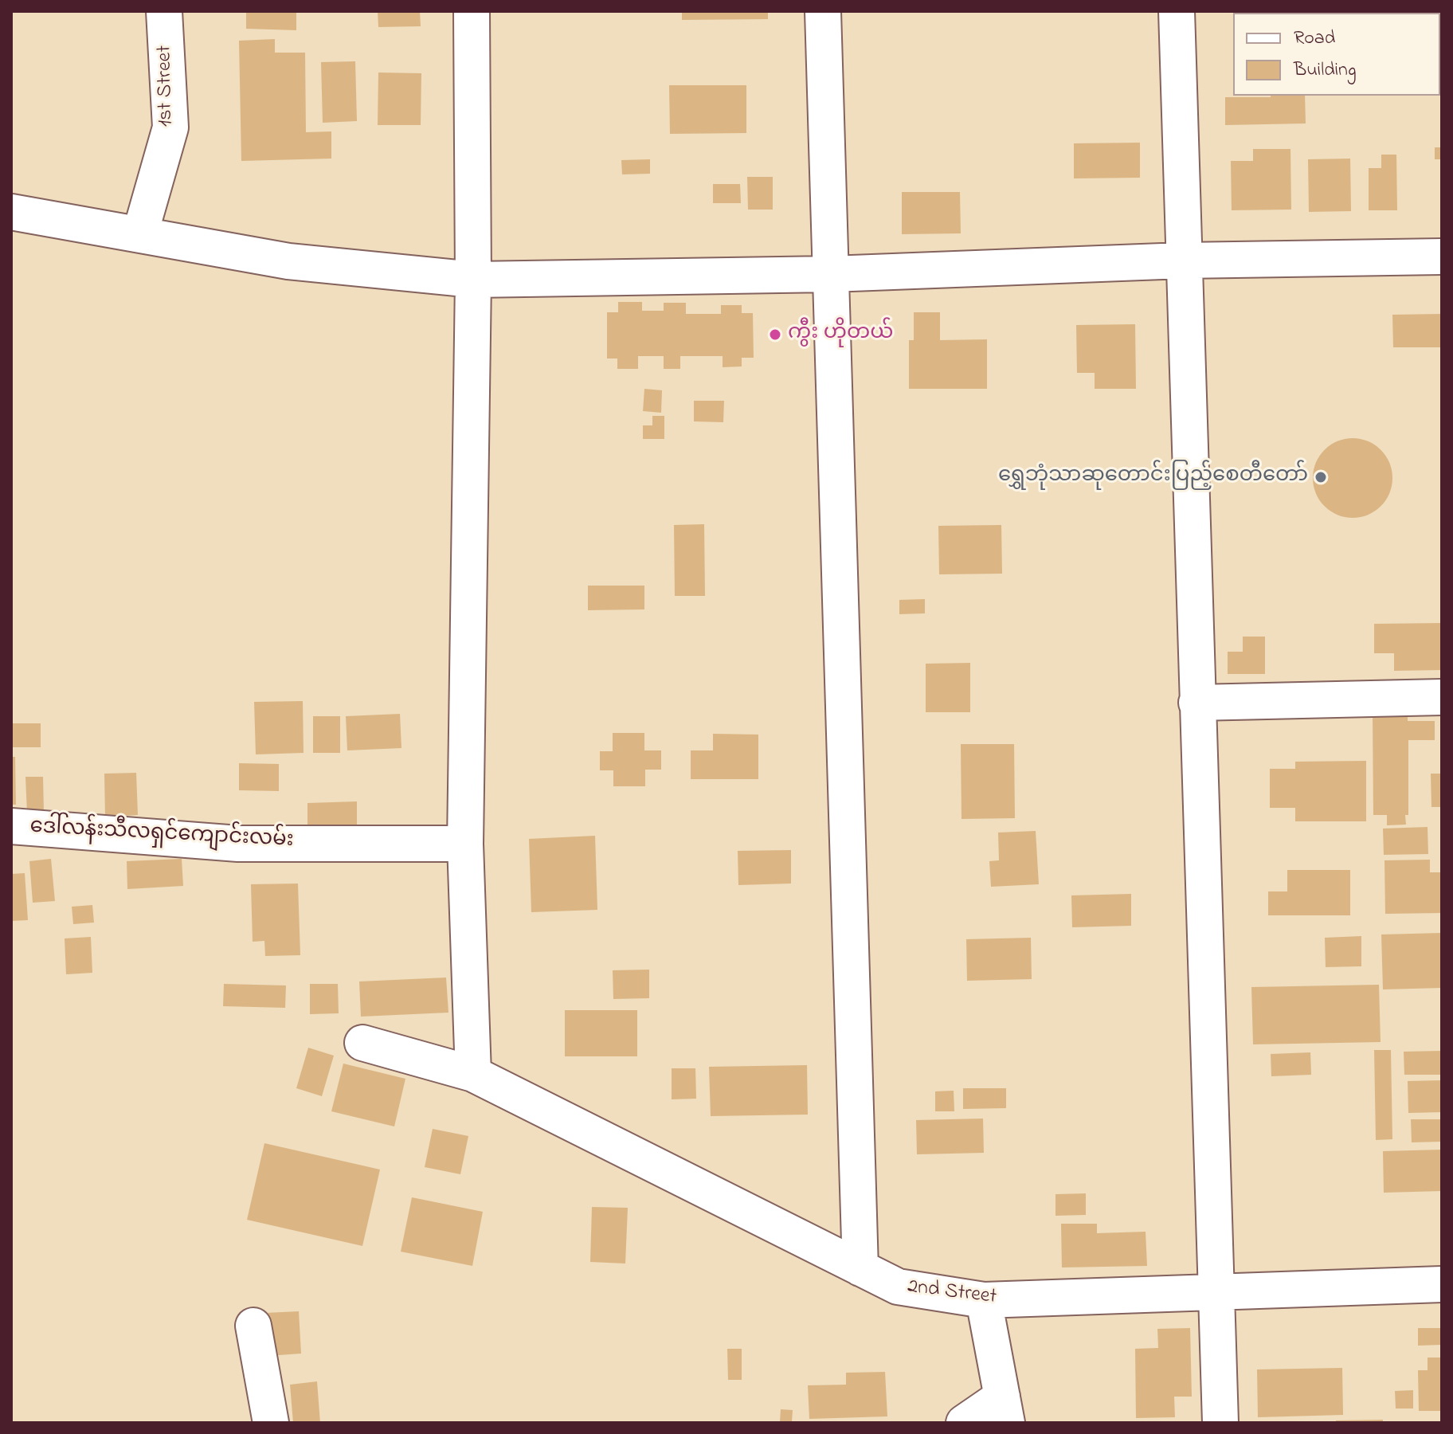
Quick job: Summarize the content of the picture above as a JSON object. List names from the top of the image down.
{
  "streets": {
    "street": ["1st Street", "ဒေါ်လန်းသီလရှင်ကျောင်းလမ်း", "2nd Street"]
  },
  "places": ["ကွီး ဟိုတယ်", "ရွှေဘုံသာဆုတောင်းပြည့်စေတီတော်"],
  "legend": ["Road", "Building"]
}
